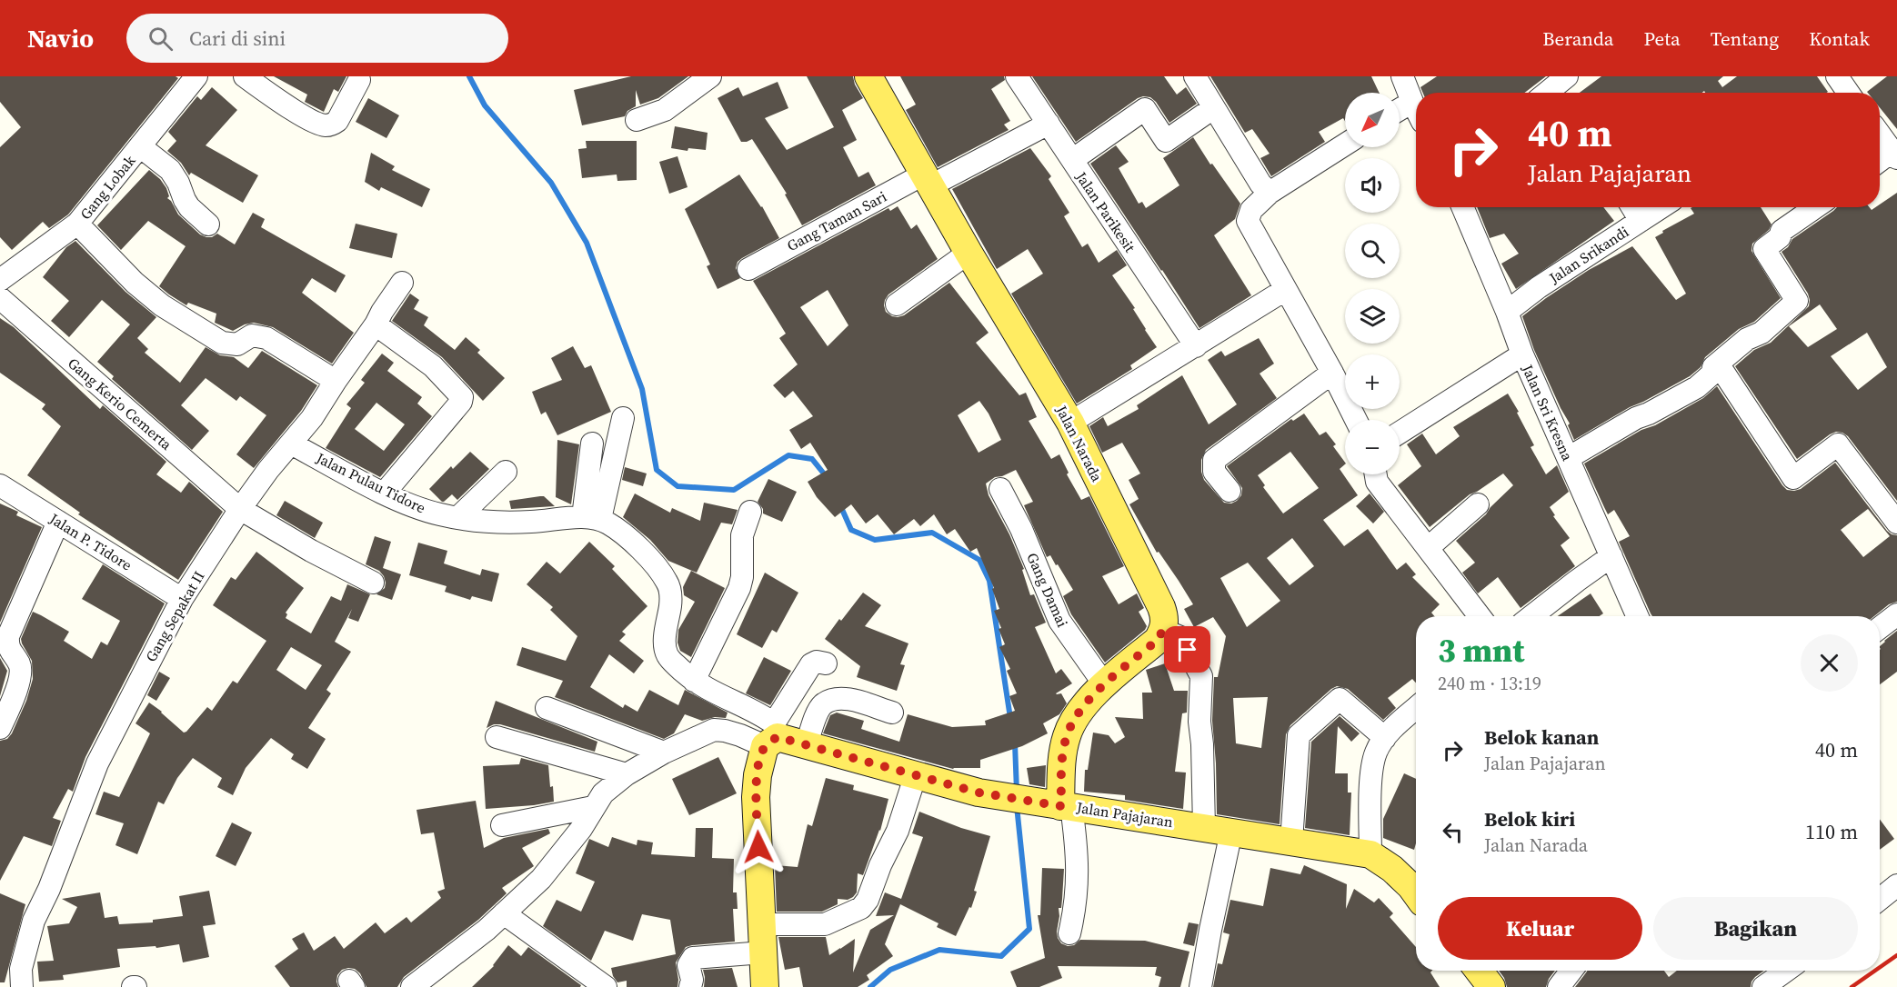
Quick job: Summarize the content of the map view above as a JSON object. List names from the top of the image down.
{
  "streets": {
    "main road": ["Jalan Narada", "Jalan Pajajaran"],
    "street": [
      "Gang Lobak",
      "Jalan Parikesit",
      "Gang Taman Sari",
      "Jalan Srikandi",
      "Gang Kerio Cemerta",
      "Jalan Sri Kresna",
      "Jalan Pulau Tidore",
      "Jalan P. Tidore",
      "Gang Damai",
      "Gang Sepakat II"
    ]
  },
  "crossings": [
    ["Jalan Parikesit", "Gang Taman Sari"],
    ["Gang Taman Sari", "Jalan Narada"],
    ["Jalan Srikandi", "Jalan Sri Kresna"],
    ["Gang Kerio Cemerta", "Gang Sepakat II"],
    ["Jalan Pulau Tidore", "Gang Sepakat II"],
    ["Jalan P. Tidore", "Gang Sepakat II"]
  ],
  "north": "bottom left",
  "page": {
    "header": "Navio",
    "search": "Cari di sini",
    "nav": [
      "Beranda",
      "Peta",
      "Tentang",
      "Kontak"
    ],
    "map_buttons": ["+", "−"],
    "turn": ["40 m", "Jalan Pajajaran"],
    "heading": ["3 mnt", "240 m · 13:19"],
    "list": [
      {
        "name": "Belok kanan",
        "note": "Jalan Pajajaran",
        "value": "40 m"
      },
      {
        "name": "Belok kiri",
        "note": "Jalan Narada",
        "value": "110 m"
      }
    ],
    "buttons": ["Keluar", "Bagikan"]
  }
}
